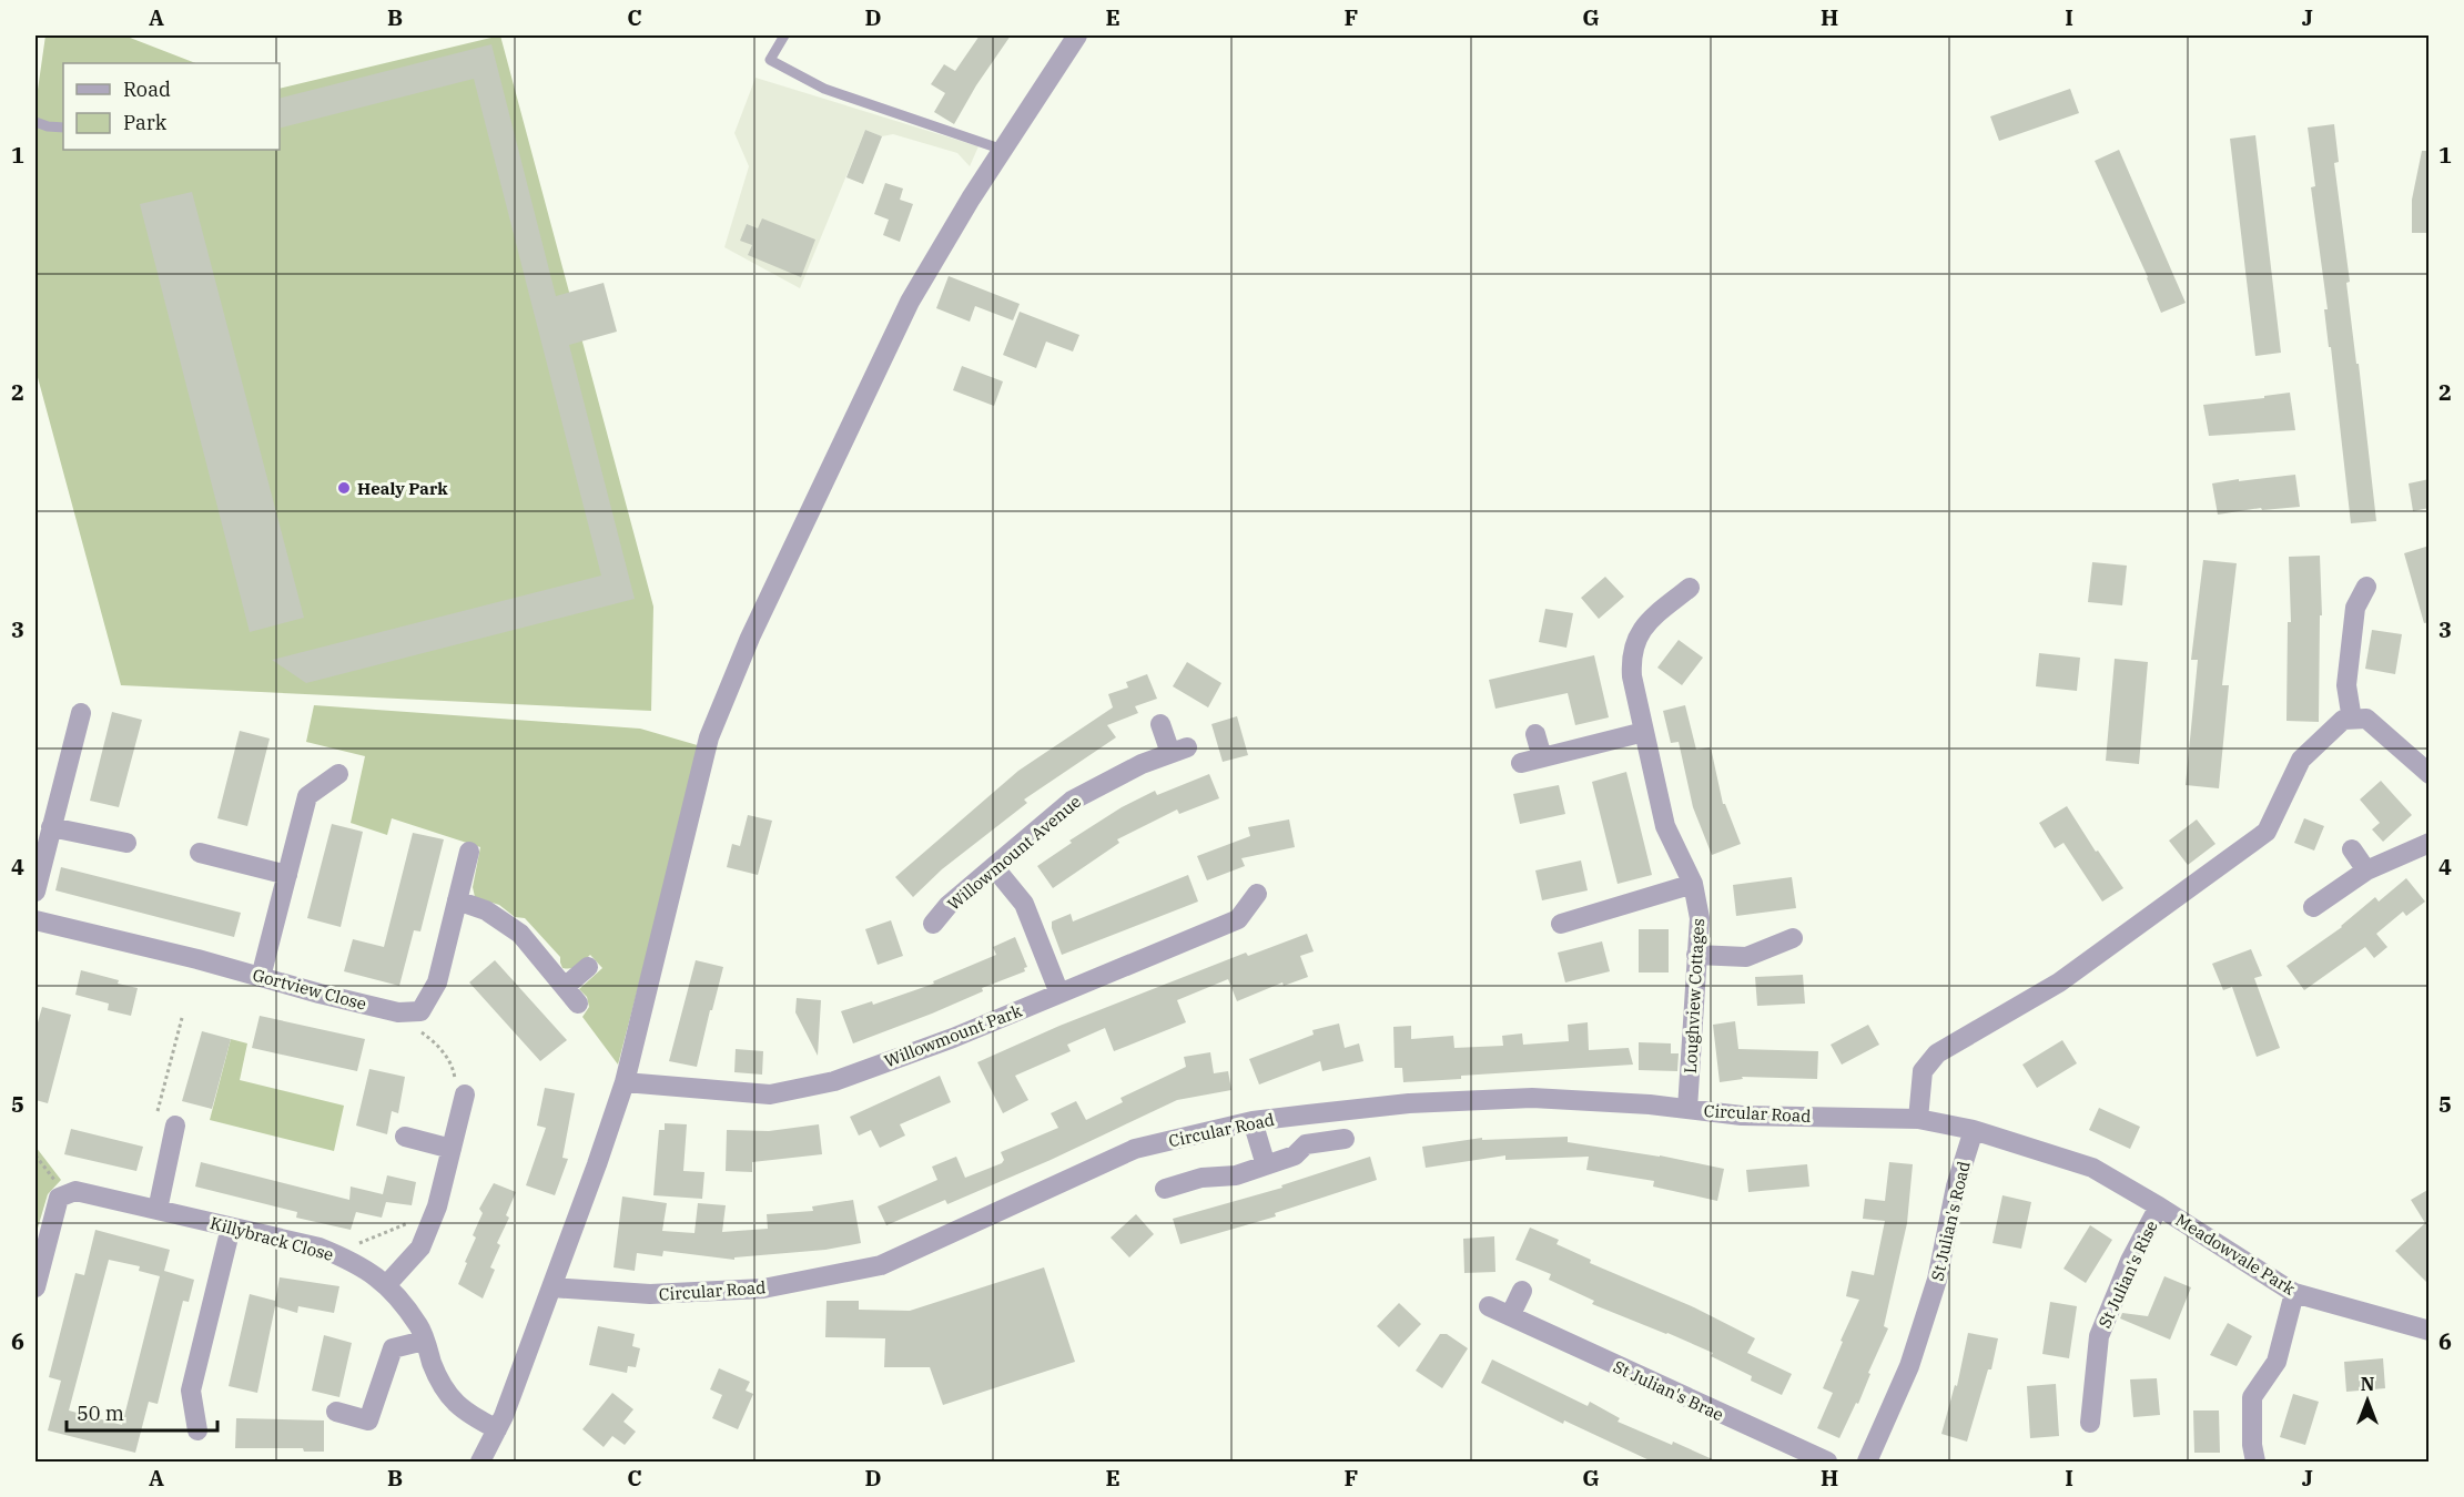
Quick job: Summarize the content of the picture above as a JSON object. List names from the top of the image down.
{
  "streets": {
    "street": [
      "Willowmount Avenue",
      "Gortview Close",
      "Loughview Cottages",
      "Willowmount Park",
      "Circular Road",
      "St Julian's Road",
      "Killybrack Close",
      "Meadowvale Park",
      "St Julian's Rise",
      "St Julian's Brae"
    ]
  },
  "crossings": [
    ["Loughview Cottages", "Circular Road"],
    ["Circular Road", "St Julian's Road"],
    ["Meadowvale Park", "St Julian's Rise"]
  ],
  "places": ["Healy Park"],
  "legend": ["Road", "Park"],
  "scale_bar": "50 m",
  "north": "top",
  "grid": {
    "columns": [
      "A",
      "B",
      "C",
      "D",
      "E",
      "F",
      "G",
      "H",
      "I",
      "J"
    ],
    "rows": [
      "1",
      "2",
      "3",
      "4",
      "5",
      "6"
    ]
  }
}
